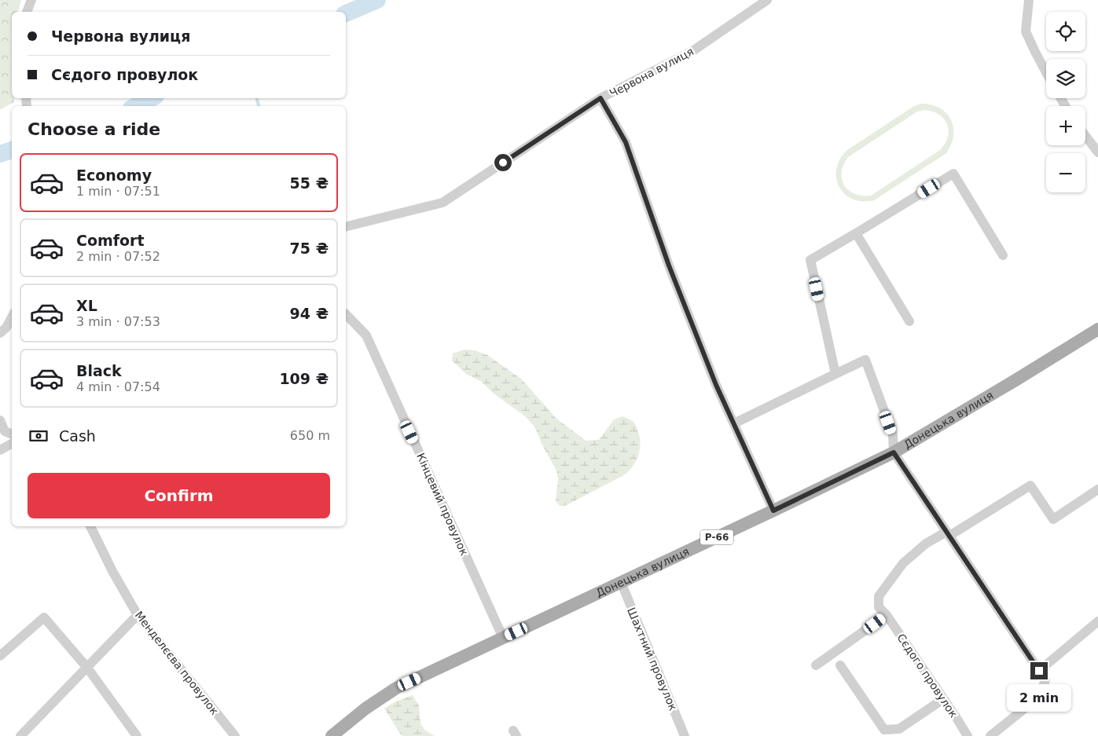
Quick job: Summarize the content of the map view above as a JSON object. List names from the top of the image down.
{
  "streets": {
    "main road": ["Донецька вулиця", "Р-66"],
    "street": [
      "Червона вулиця",
      "Кінцевий провулок",
      "Шахтний провулок",
      "Менделєєва провулок",
      "Сєдого провулок"
    ]
  },
  "crossings": [
    ["Донецька вулиця", "Кінцевий провулок"],
    ["Донецька вулиця", "Шахтний провулок"]
  ],
  "page": {
    "map_buttons": ["+", "−"],
    "banner": ["Червона вулиця", "Сєдого провулок"],
    "heading": "Choose a ride",
    "list": [
      {
        "name": "Economy",
        "note": "1 min · 07:51",
        "value": "55 ₴"
      },
      {
        "name": "Comfort",
        "note": "2 min · 07:52",
        "value": "75 ₴"
      },
      {
        "name": "XL",
        "note": "3 min · 07:53",
        "value": "94 ₴"
      },
      {
        "name": "Black",
        "note": "4 min · 07:54",
        "value": "109 ₴"
      }
    ],
    "pay": ["Cash", "650 m"],
    "buttons": "Confirm",
    "bubble": "2 min"
  }
}
